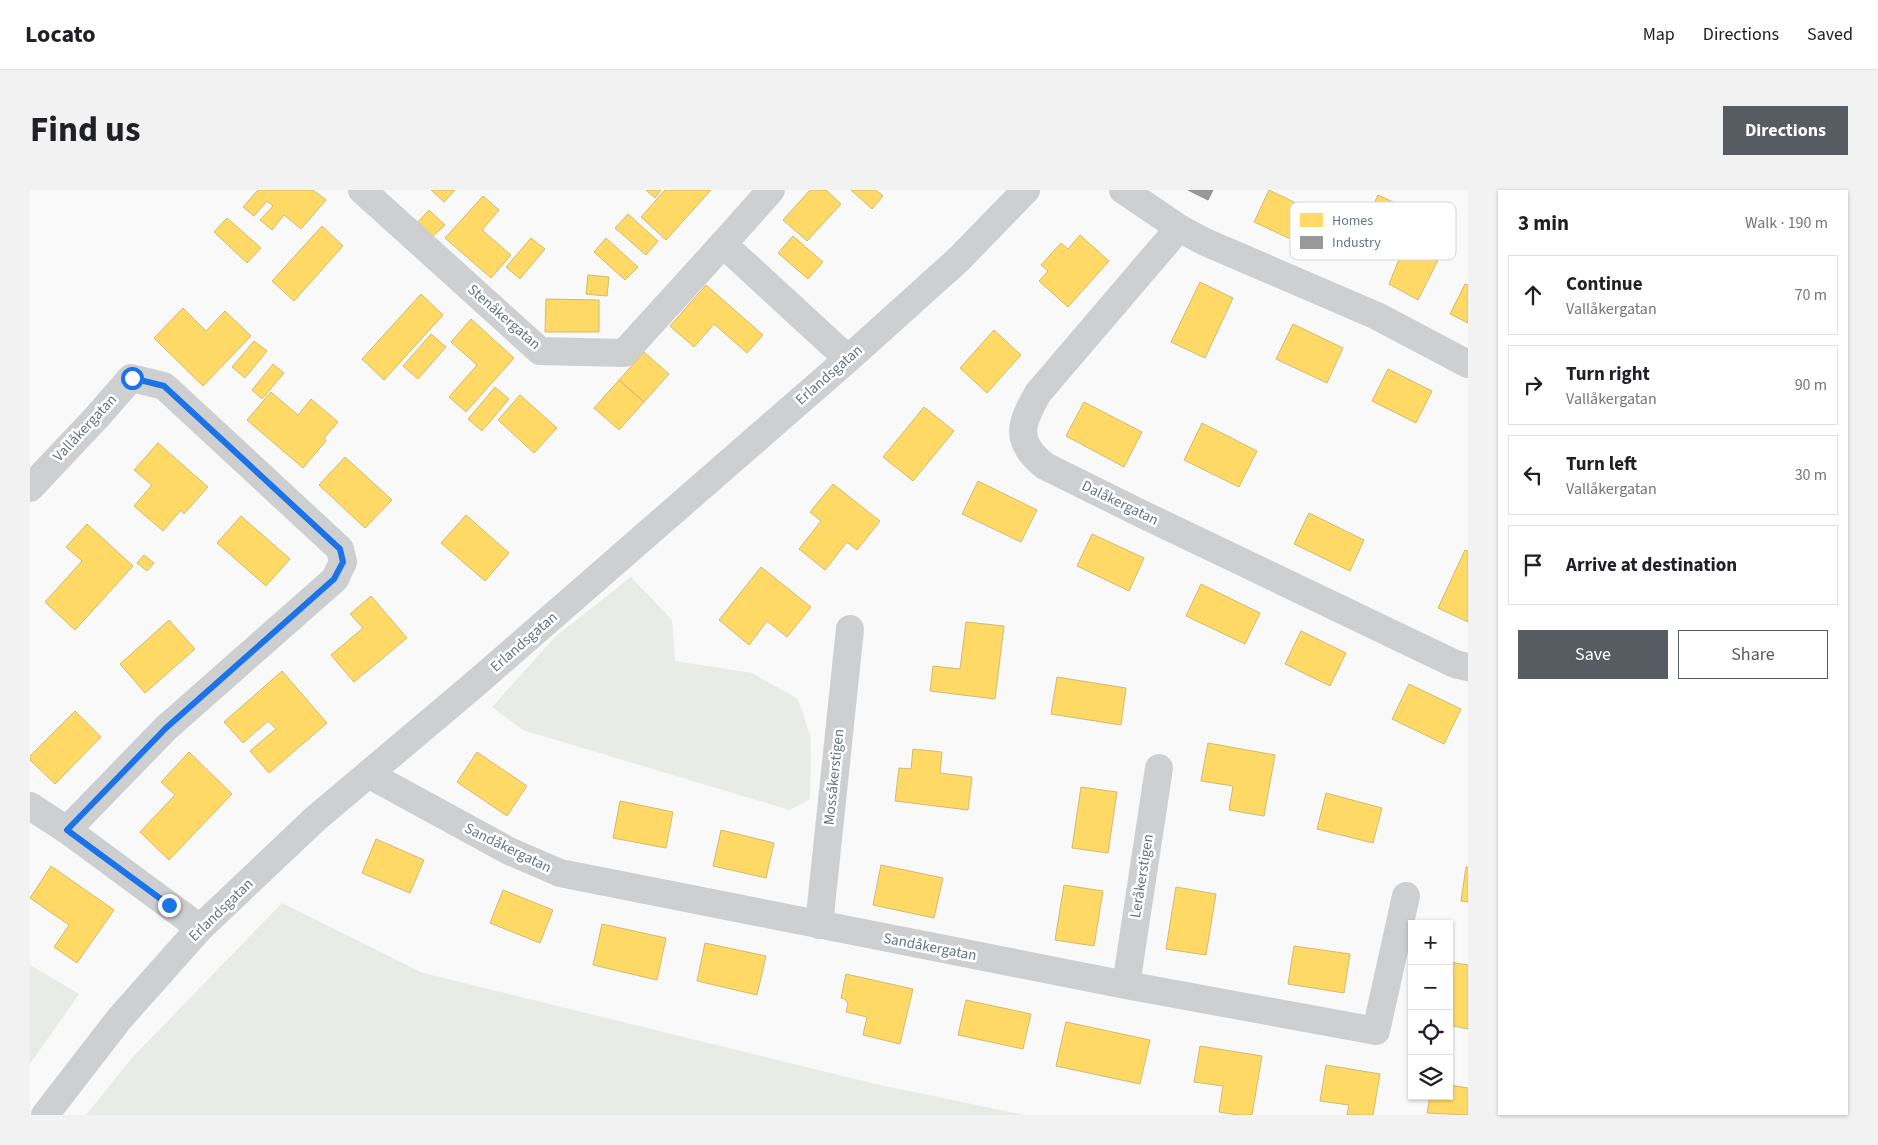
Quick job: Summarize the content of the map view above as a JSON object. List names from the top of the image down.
{
  "streets": {
    "street": [
      "Stenåkergatan",
      "Erlandsgatan",
      "Vallåkergatan",
      "Dalåkergatan",
      "Mossåkerstigen",
      "Sandåkergatan",
      "Leråkerstigen"
    ]
  },
  "crossings": [
    ["Erlandsgatan", "Sandåkergatan"],
    ["Mossåkerstigen", "Sandåkergatan"],
    ["Sandåkergatan", "Leråkerstigen"]
  ],
  "legend": ["Homes", "Industry"],
  "page": {
    "header": "Locato",
    "nav": ["Map", "Directions", "Saved"],
    "title": "Find us",
    "buttons": [
      "Directions",
      ["Save", "Share"]
    ],
    "heading": ["3 min", "Walk · 190 m"],
    "list": [
      ["Continue", "Vallåkergatan", "70 m"],
      ["Turn right", "Vallåkergatan", "90 m"],
      ["Turn left", "Vallåkergatan", "30 m"],
      "Arrive at destination"
    ],
    "map_buttons": ["+", "−"]
  }
}
